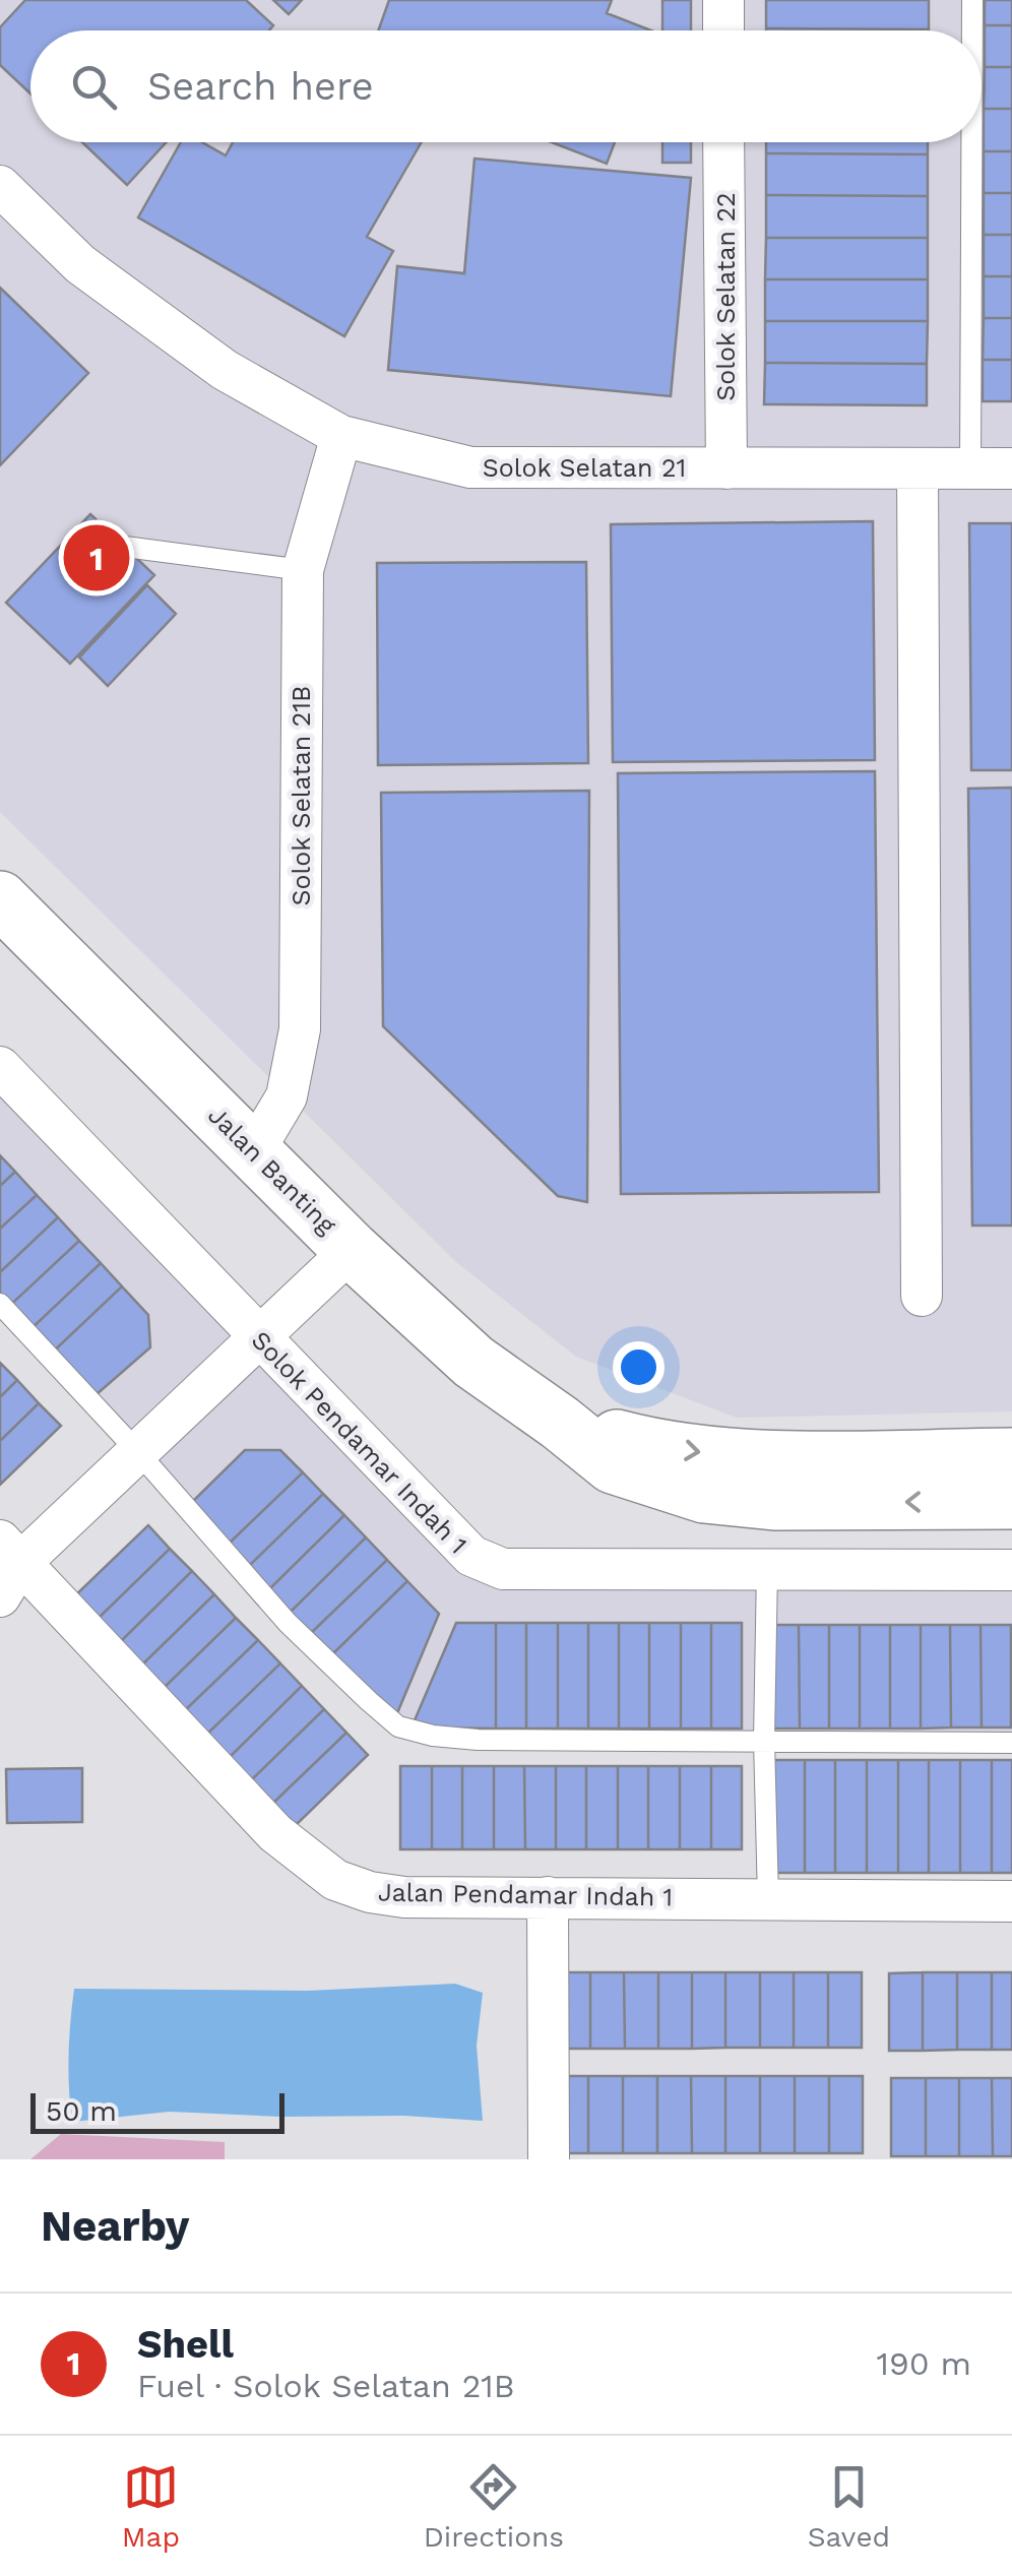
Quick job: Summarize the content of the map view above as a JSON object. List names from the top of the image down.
{
  "streets": {
    "main road": ["Jalan Banting"],
    "street": [
      "Solok Selatan 22",
      "Solok Selatan 21",
      "Solok Selatan 21B",
      "Solok Pendamar Indah 1",
      "Jalan Pendamar Indah 1"
    ]
  },
  "crossings": [
    ["Solok Selatan 22", "Solok Selatan 21"],
    ["Solok Selatan 21", "Solok Selatan 21B"],
    ["Solok Selatan 21B", "Jalan Banting"]
  ],
  "scale_bar": "50 m",
  "page": {
    "search": "Search here",
    "pins": "1",
    "scale": "50 m",
    "heading": "Nearby",
    "list": [
      {
        "mark": "1",
        "name": "Shell",
        "note": "Fuel · Solok Selatan 21B",
        "value": "190 m"
      }
    ],
    "nav": ["Map", "Directions", "Saved"]
  }
}
